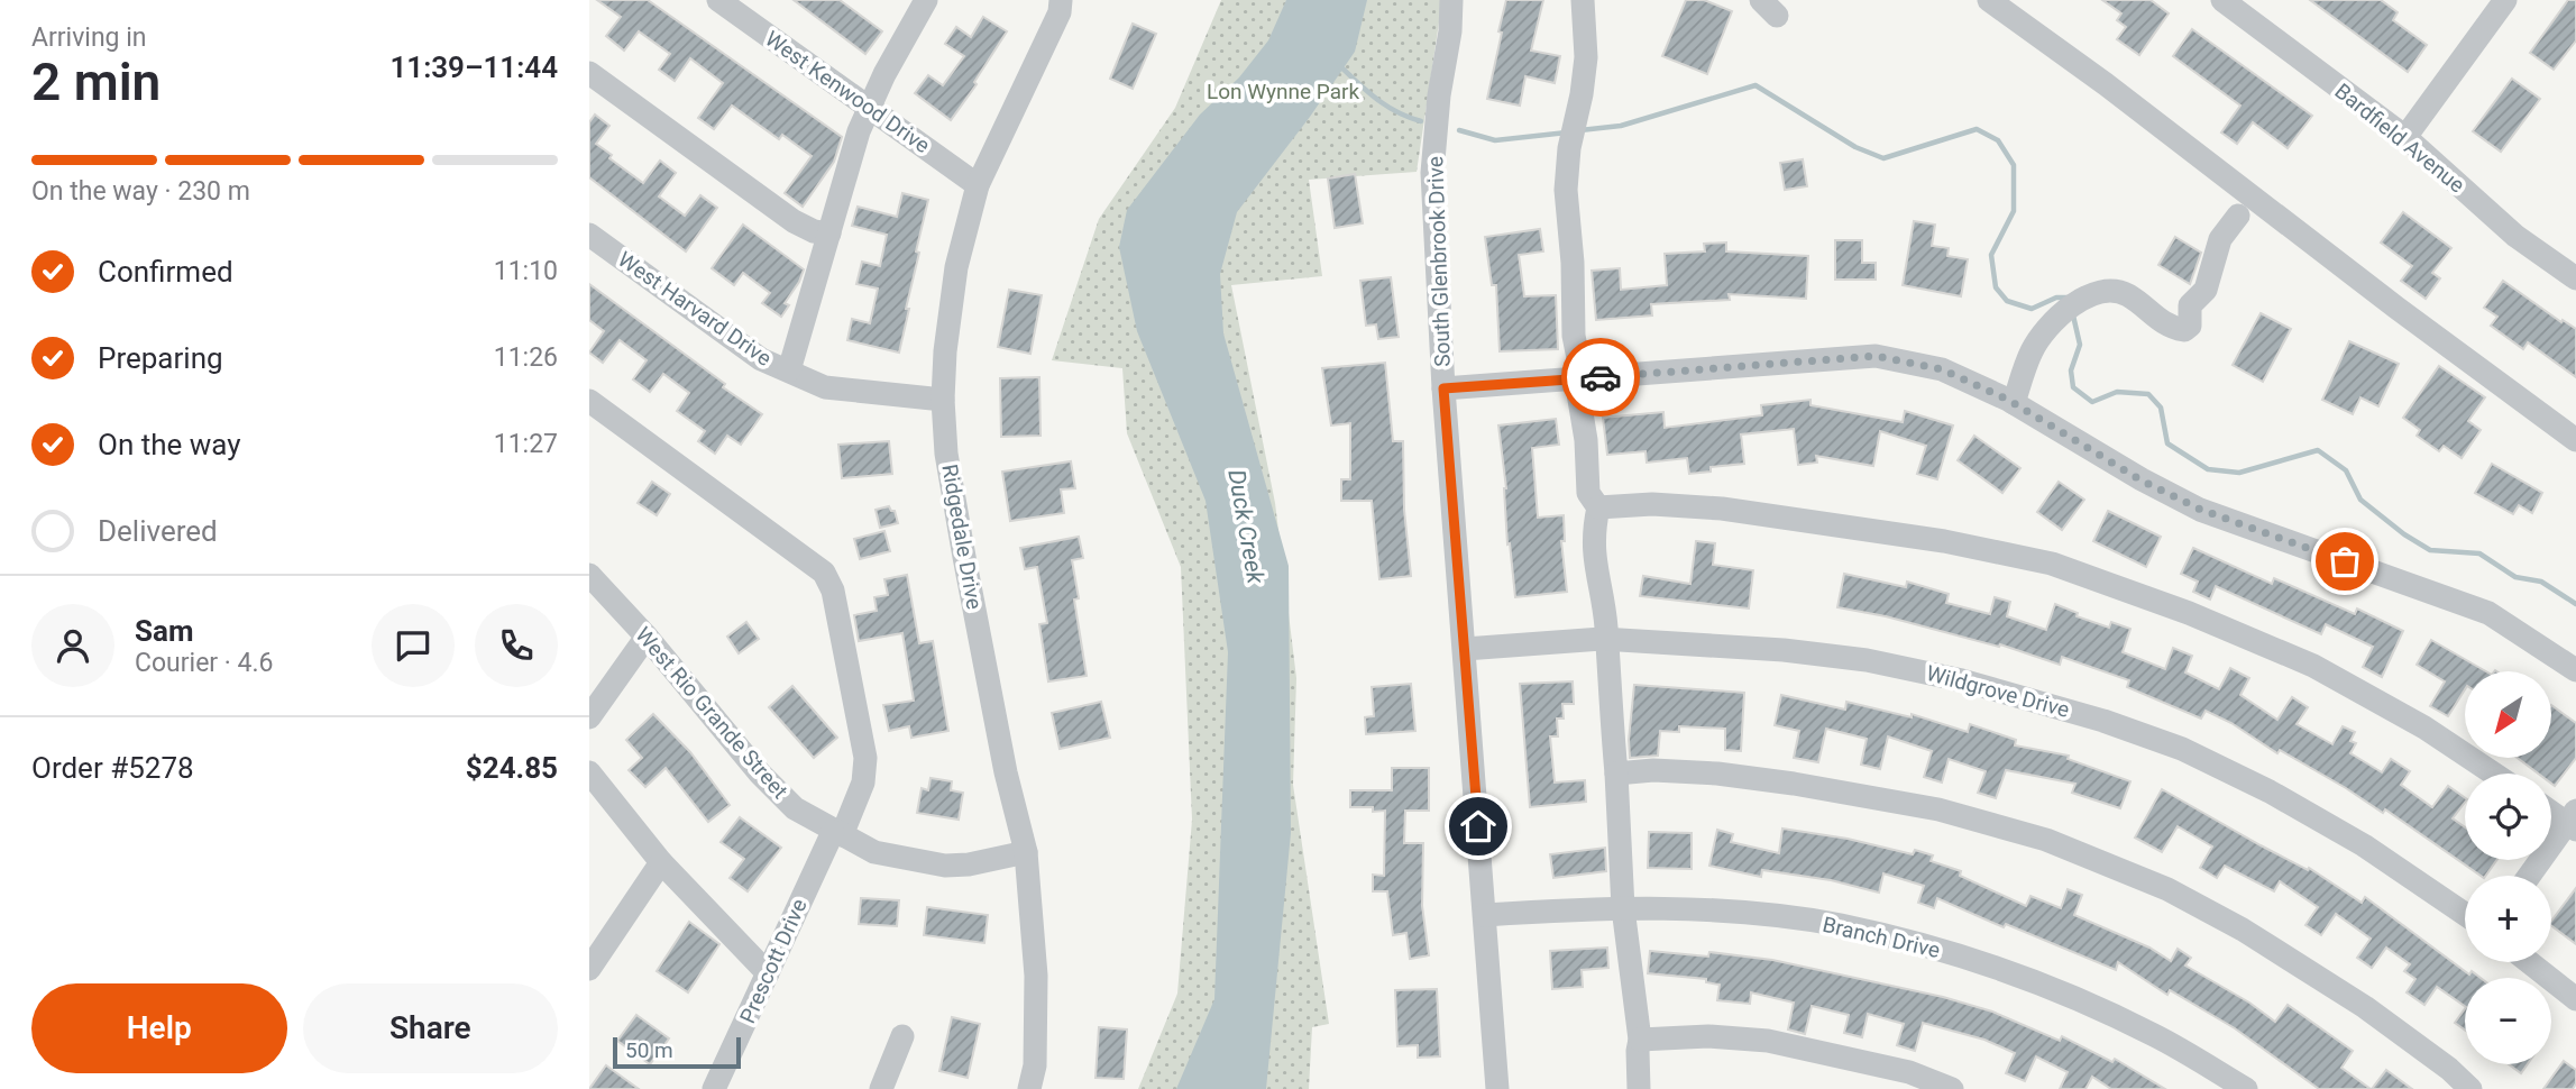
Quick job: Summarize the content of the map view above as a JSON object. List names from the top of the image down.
{
  "streets": {
    "street": [
      "West Kenwood Drive",
      "Bardfield Avenue",
      "South Glenbrook Drive",
      "West Harvard Drive",
      "Ridgedale Drive",
      "Wildgrove Drive",
      "West Rio Grande Street",
      "Branch Drive",
      "Prescott Drive"
    ]
  },
  "crossings": [
    ["West Kenwood Drive", "Ridgedale Drive"],
    ["South Glenbrook Drive", "Wildgrove Drive"],
    ["South Glenbrook Drive", "Branch Drive"],
    ["West Harvard Drive", "Ridgedale Drive"],
    ["Ridgedale Drive", "West Rio Grande Street"],
    ["West Rio Grande Street", "Prescott Drive"]
  ],
  "water": ["Duck Creek"],
  "parks": ["Lon Wynne Park"],
  "scale_bar": "50 m",
  "north": "bottom left",
  "page": {
    "heading": ["2 min", "Arriving in", "11:39–11:44"],
    "panel": [
      "Sam",
      "Courier · 4.6",
      "Order #5278",
      "$24.85"
    ],
    "bar": "On the way · 230 m",
    "list": [
      ["Confirmed", "11:10"],
      ["Preparing", "11:26"],
      ["On the way", "11:27"],
      "Delivered"
    ],
    "map_buttons": ["+", "−"],
    "buttons": ["Help", "Share"],
    "scale": "50 m"
  }
}
